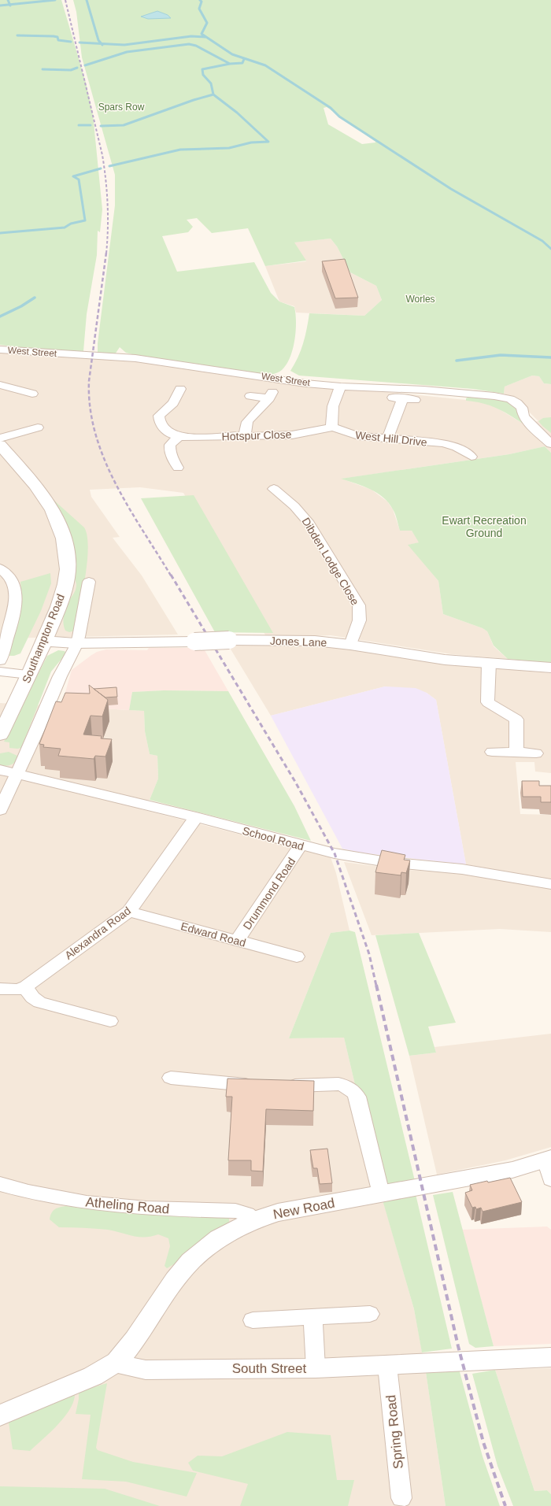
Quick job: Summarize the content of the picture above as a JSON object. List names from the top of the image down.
{
  "streets": {
    "street": [
      "West Street",
      "Hotspur Close",
      "West Hill Drive",
      "Dibden Lodge Close",
      "Southampton Road",
      "Jones Lane",
      "School Road",
      "Drummond Road",
      "Alexandra Road",
      "Edward Road",
      "Atheling Road",
      "New Road",
      "South Street",
      "Spring Road"
    ]
  },
  "crossings": [
    ["Hotspur Close", "West Hill Drive"],
    ["Dibden Lodge Close", "Jones Lane"],
    ["Southampton Road", "Jones Lane"],
    ["School Road", "Drummond Road"],
    ["School Road", "Alexandra Road"],
    ["Drummond Road", "Edward Road"],
    ["Alexandra Road", "Edward Road"],
    ["Atheling Road", "New Road"],
    ["New Road", "South Street"],
    ["South Street", "Spring Road"]
  ],
  "parks": ["Spars Row", "Worles", "Ewart Recreation Ground"]
}
